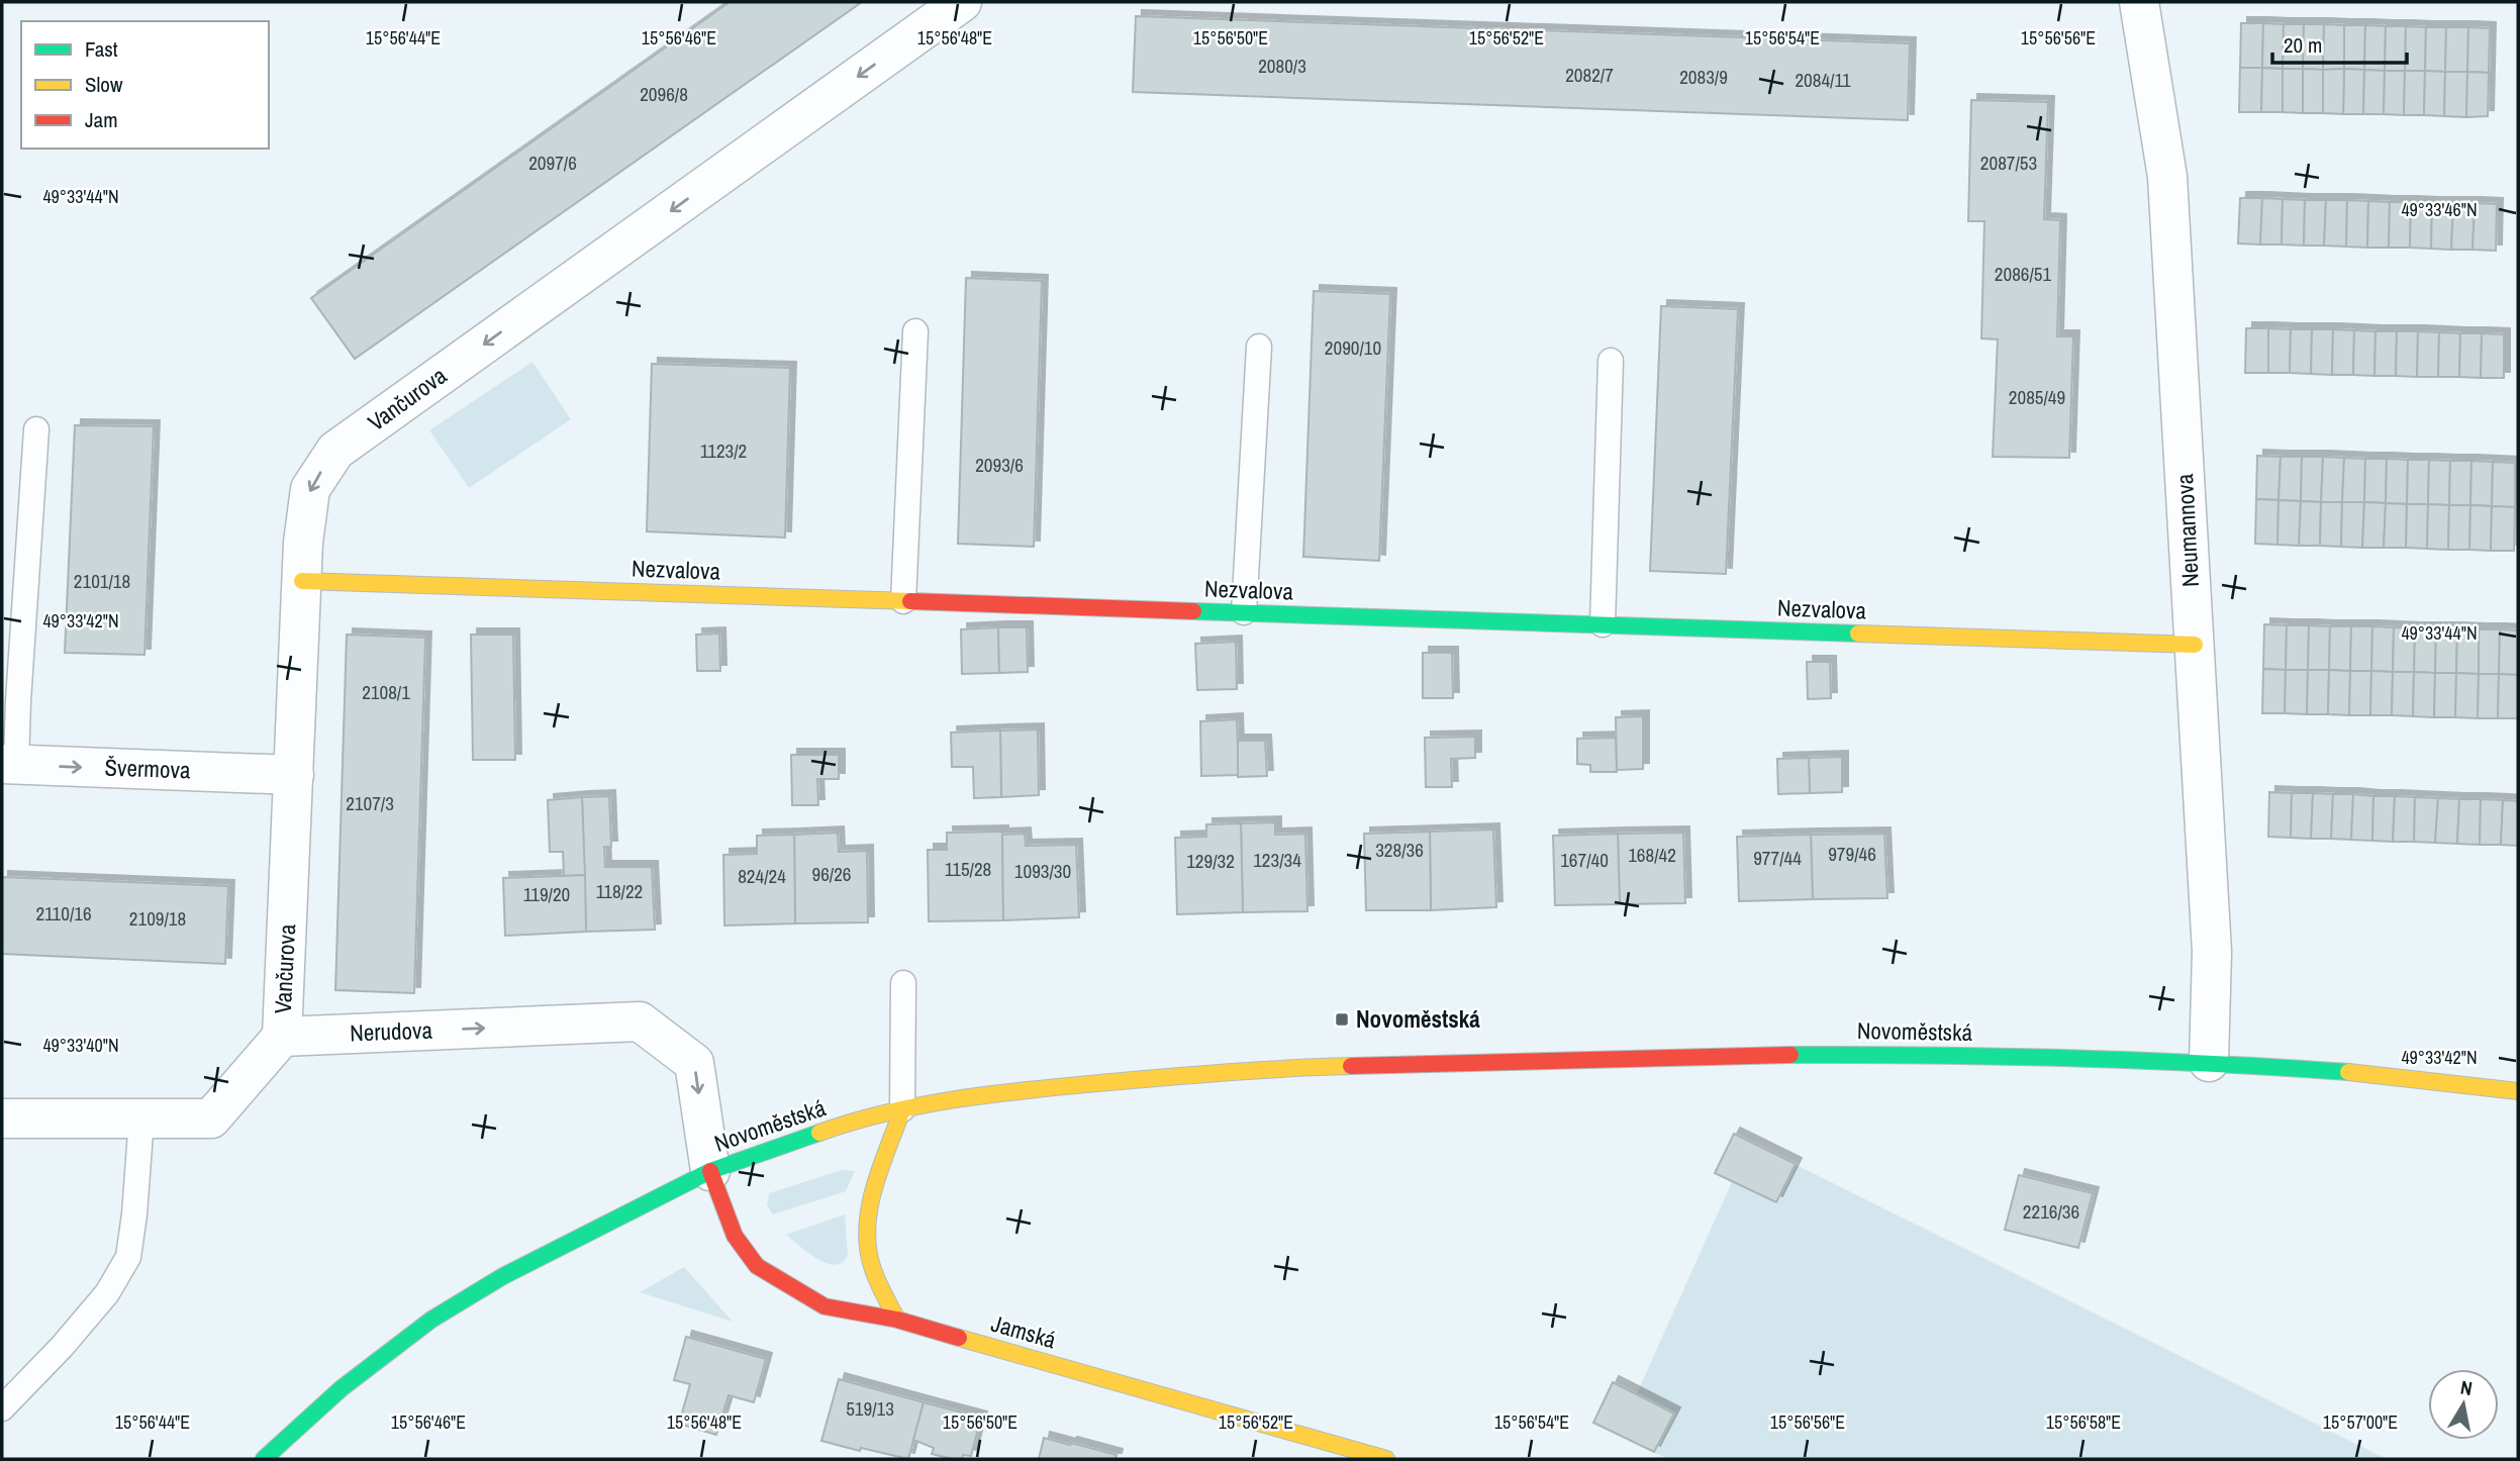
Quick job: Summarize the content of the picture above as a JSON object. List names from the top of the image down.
{
  "streets": {
    "street": [
      "Vančurova",
      "Neumannova",
      "Nezvalova",
      "Švermova",
      "Nerudova",
      "Novoměstská",
      "Jamská"
    ]
  },
  "crossings": [
    ["Vančurova", "Nezvalova"],
    ["Vančurova", "Švermova"],
    ["Vančurova", "Nerudova"],
    ["Neumannova", "Nezvalova"],
    ["Neumannova", "Novoměstská"],
    ["Nerudova", "Novoměstská"],
    ["Nerudova", "Jamská"],
    ["Novoměstská", "Jamská"]
  ],
  "one_way": ["Vančurova", "Švermova", "Nerudova"],
  "places": {
    "transit": ["Novoměstská"]
  },
  "house_numbers": [
    "2080/3",
    "2082/7",
    "2083/9",
    "2084/11",
    "2096/8",
    "2097/6",
    "2087/53",
    "2086/51",
    "2090/10",
    "2085/49",
    "1123/2",
    "2093/6",
    "2101/18",
    "2108/1",
    "2107/3",
    "328/36",
    "979/46",
    "168/42",
    "977/44",
    "123/34",
    "167/40",
    "129/32",
    "115/28",
    "1093/30",
    "96/26",
    "824/24",
    "118/22",
    "119/20",
    "2110/16",
    "2109/18",
    "2216/36",
    "519/13"
  ],
  "legend": ["Fast", "Slow", "Jam"],
  "scale_bar": "20 m",
  "north": "top",
  "coordinates": [
    "15°56'44\"E",
    "15°56'46\"E",
    "15°56'48\"E",
    "15°56'50\"E",
    "15°56'52\"E",
    "15°56'54\"E",
    "15°56'56\"E",
    "49°33'44\"N",
    "49°33'46\"N",
    "49°33'42\"N",
    "49°33'40\"N",
    "15°56'58\"E",
    "15°57'00\"E"
  ]
}
